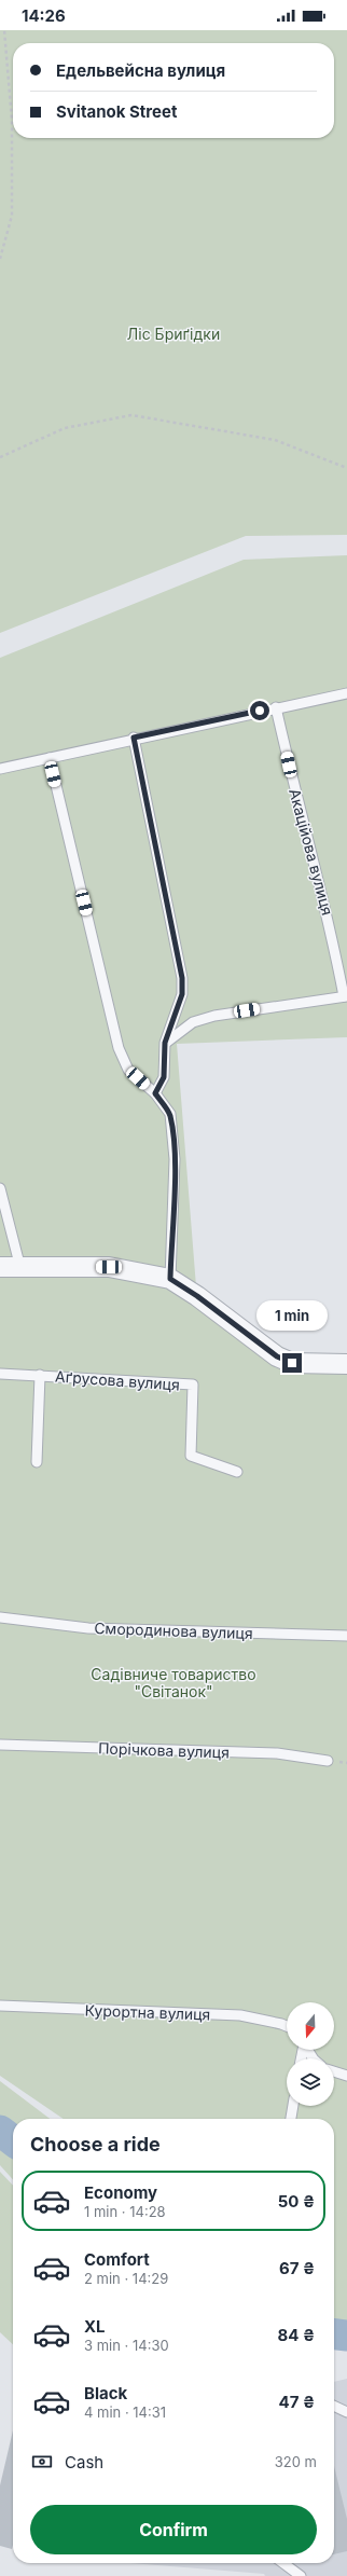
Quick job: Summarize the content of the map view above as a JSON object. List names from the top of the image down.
{
  "streets": {
    "lane": [
      "Акаційова вулиця",
      "Аґрусова вулиця",
      "Смородинова вулиця",
      "Порічкова вулиця",
      "Курортна вулиця"
    ]
  },
  "parks": ["Ліс Бриґідки", "Садівниче товариство \"Світанок\""],
  "north": "bottom",
  "page": {
    "status": "14:26",
    "banner": ["Едельвейсна вулиця", "Svitanok Street"],
    "bubble": "1 min",
    "heading": "Choose a ride",
    "list": [
      {
        "name": "Economy",
        "note": "1 min · 14:28",
        "value": "50 ₴"
      },
      {
        "name": "Comfort",
        "note": "2 min · 14:29",
        "value": "67 ₴"
      },
      {
        "name": "XL",
        "note": "3 min · 14:30",
        "value": "84 ₴"
      },
      {
        "name": "Black",
        "note": "4 min · 14:31",
        "value": "47 ₴"
      }
    ],
    "pay": ["Cash", "320 m"],
    "buttons": "Confirm"
  }
}
